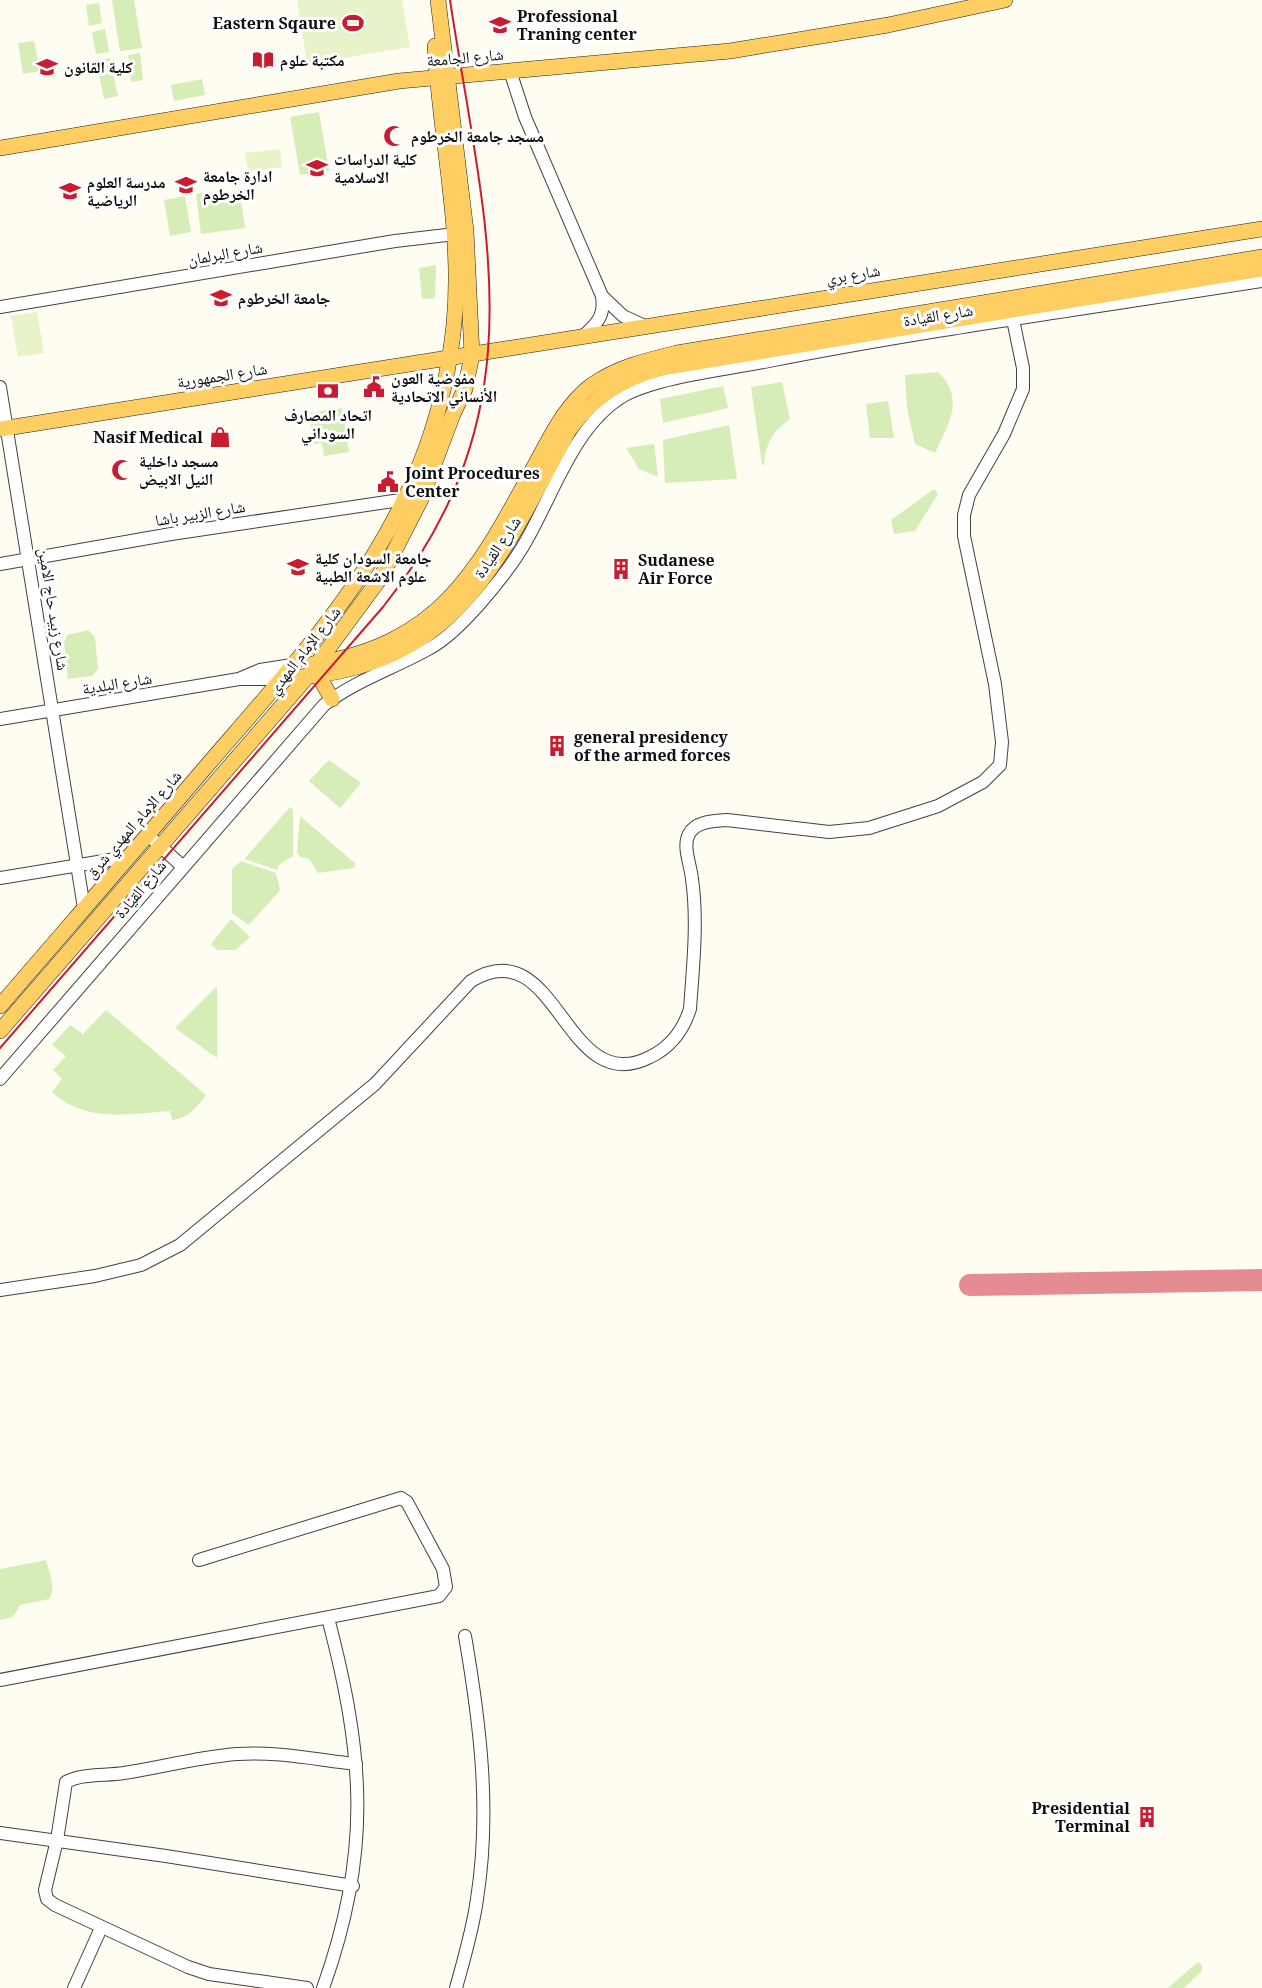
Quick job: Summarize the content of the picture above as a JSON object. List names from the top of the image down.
{
  "streets": {
    "main road": [
      "شارع الجامعة",
      "شارع بري",
      "شارع القيادة",
      "شارع الجمهورية",
      "شارع الإمام المهدي",
      "شارع الإمام المهدي شرق"
    ],
    "street": [
      "شارع البرلمان",
      "شارع الزبير باشا",
      "شارع زبيد حاج الامين",
      "شارع البلدية"
    ]
  },
  "crossings": [
    ["شارع الجامعة", "شارع الإمام المهدي"],
    ["شارع البرلمان", "شارع الإمام المهدي"],
    ["شارع بري", "شارع الجمهورية"],
    ["شارع بري", "شارع الإمام المهدي"],
    ["شارع القيادة", "شارع الإمام المهدي"],
    ["شارع القيادة", "شارع الإمام المهدي شرق"],
    ["شارع الجمهورية", "شارع زبيد حاج الامين"],
    ["شارع الجمهورية", "شارع الإمام المهدي"],
    ["شارع الزبير باشا", "شارع زبيد حاج الامين"],
    ["شارع الزبير باشا", "شارع الإمام المهدي"],
    ["شارع زبيد حاج الامين", "شارع البلدية"],
    ["شارع زبيد حاج الامين", "شارع الإمام المهدي شرق"],
    ["شارع الإمام المهدي", "شارع الإمام المهدي شرق"]
  ],
  "places": {
    "sports": ["Eastern Sqaure"],
    "school or university": [
      "Professional Traning center",
      "كلية القانون",
      "كلية الدراسات الاسلامية",
      "ادارة جامعة الخرطوم",
      "مدرسة العلوم الرياضية",
      "جامعة الخرطوم",
      "جامعة السودان كلية علوم الاشعة الطبية"
    ],
    "library": ["مكتبة علوم"],
    "mosque": ["مسجد جامعة الخرطوم", "مسجد داخلية النيل الابيض"],
    "public building": ["مفوضية العون الأنساني الاتحادية", "Joint Procedures Center"],
    "bank": ["اتحاد المصارف السوداني"],
    "shop": ["Nasif Medical"],
    "building": ["Sudanese Air Force", "general presidency of the armed forces", "Presidential Terminal"]
  }
}
